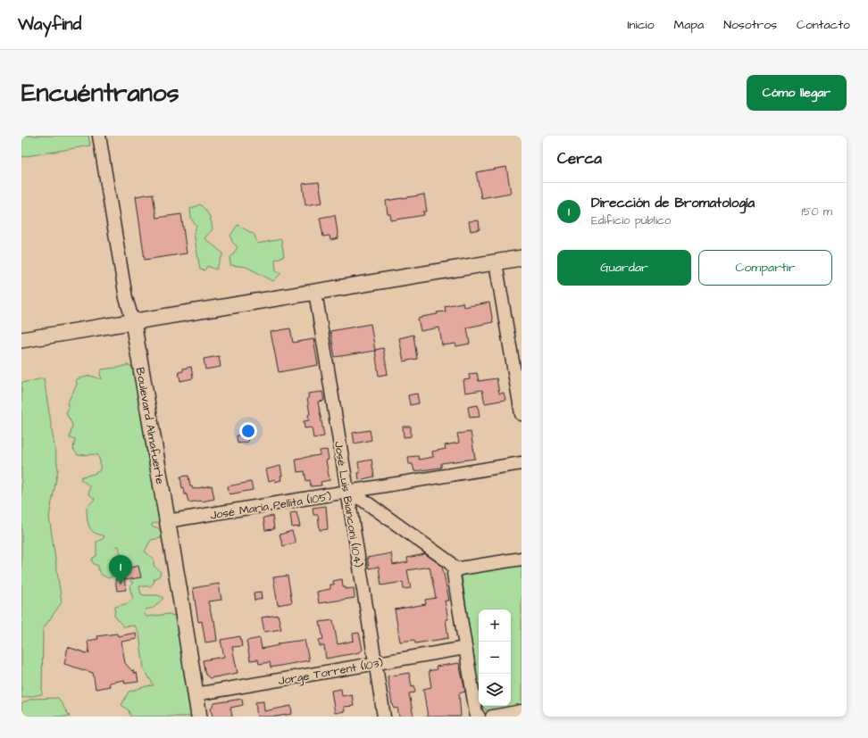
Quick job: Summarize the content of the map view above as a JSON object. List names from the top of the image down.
{
  "streets": {
    "main road": ["Boulevard Almafuerte"],
    "street": ["José Luis Bianconi (104)", "José María Pellita (105)", "Jorge Torrent (103)"]
  },
  "crossings": [
    ["Boulevard Almafuerte", "José María Pellita (105)"],
    ["Boulevard Almafuerte", "Jorge Torrent (103)"],
    ["José Luis Bianconi (104)", "José María Pellita (105)"],
    ["José Luis Bianconi (104)", "Jorge Torrent (103)"]
  ],
  "page": {
    "header": "Wayfind",
    "nav": [
      "Inicio",
      "Mapa",
      "Nosotros",
      "Contacto"
    ],
    "buttons": [
      "Cómo llegar",
      ["Guardar", "Compartir"]
    ],
    "title": "Encuéntranos",
    "heading": "Cerca",
    "list": [
      {
        "mark": "1",
        "name": "Dirección de Bromatología",
        "note": "Edificio público",
        "value": "150 m"
      }
    ],
    "pins": "1",
    "map_buttons": ["+", "−"]
  }
}
